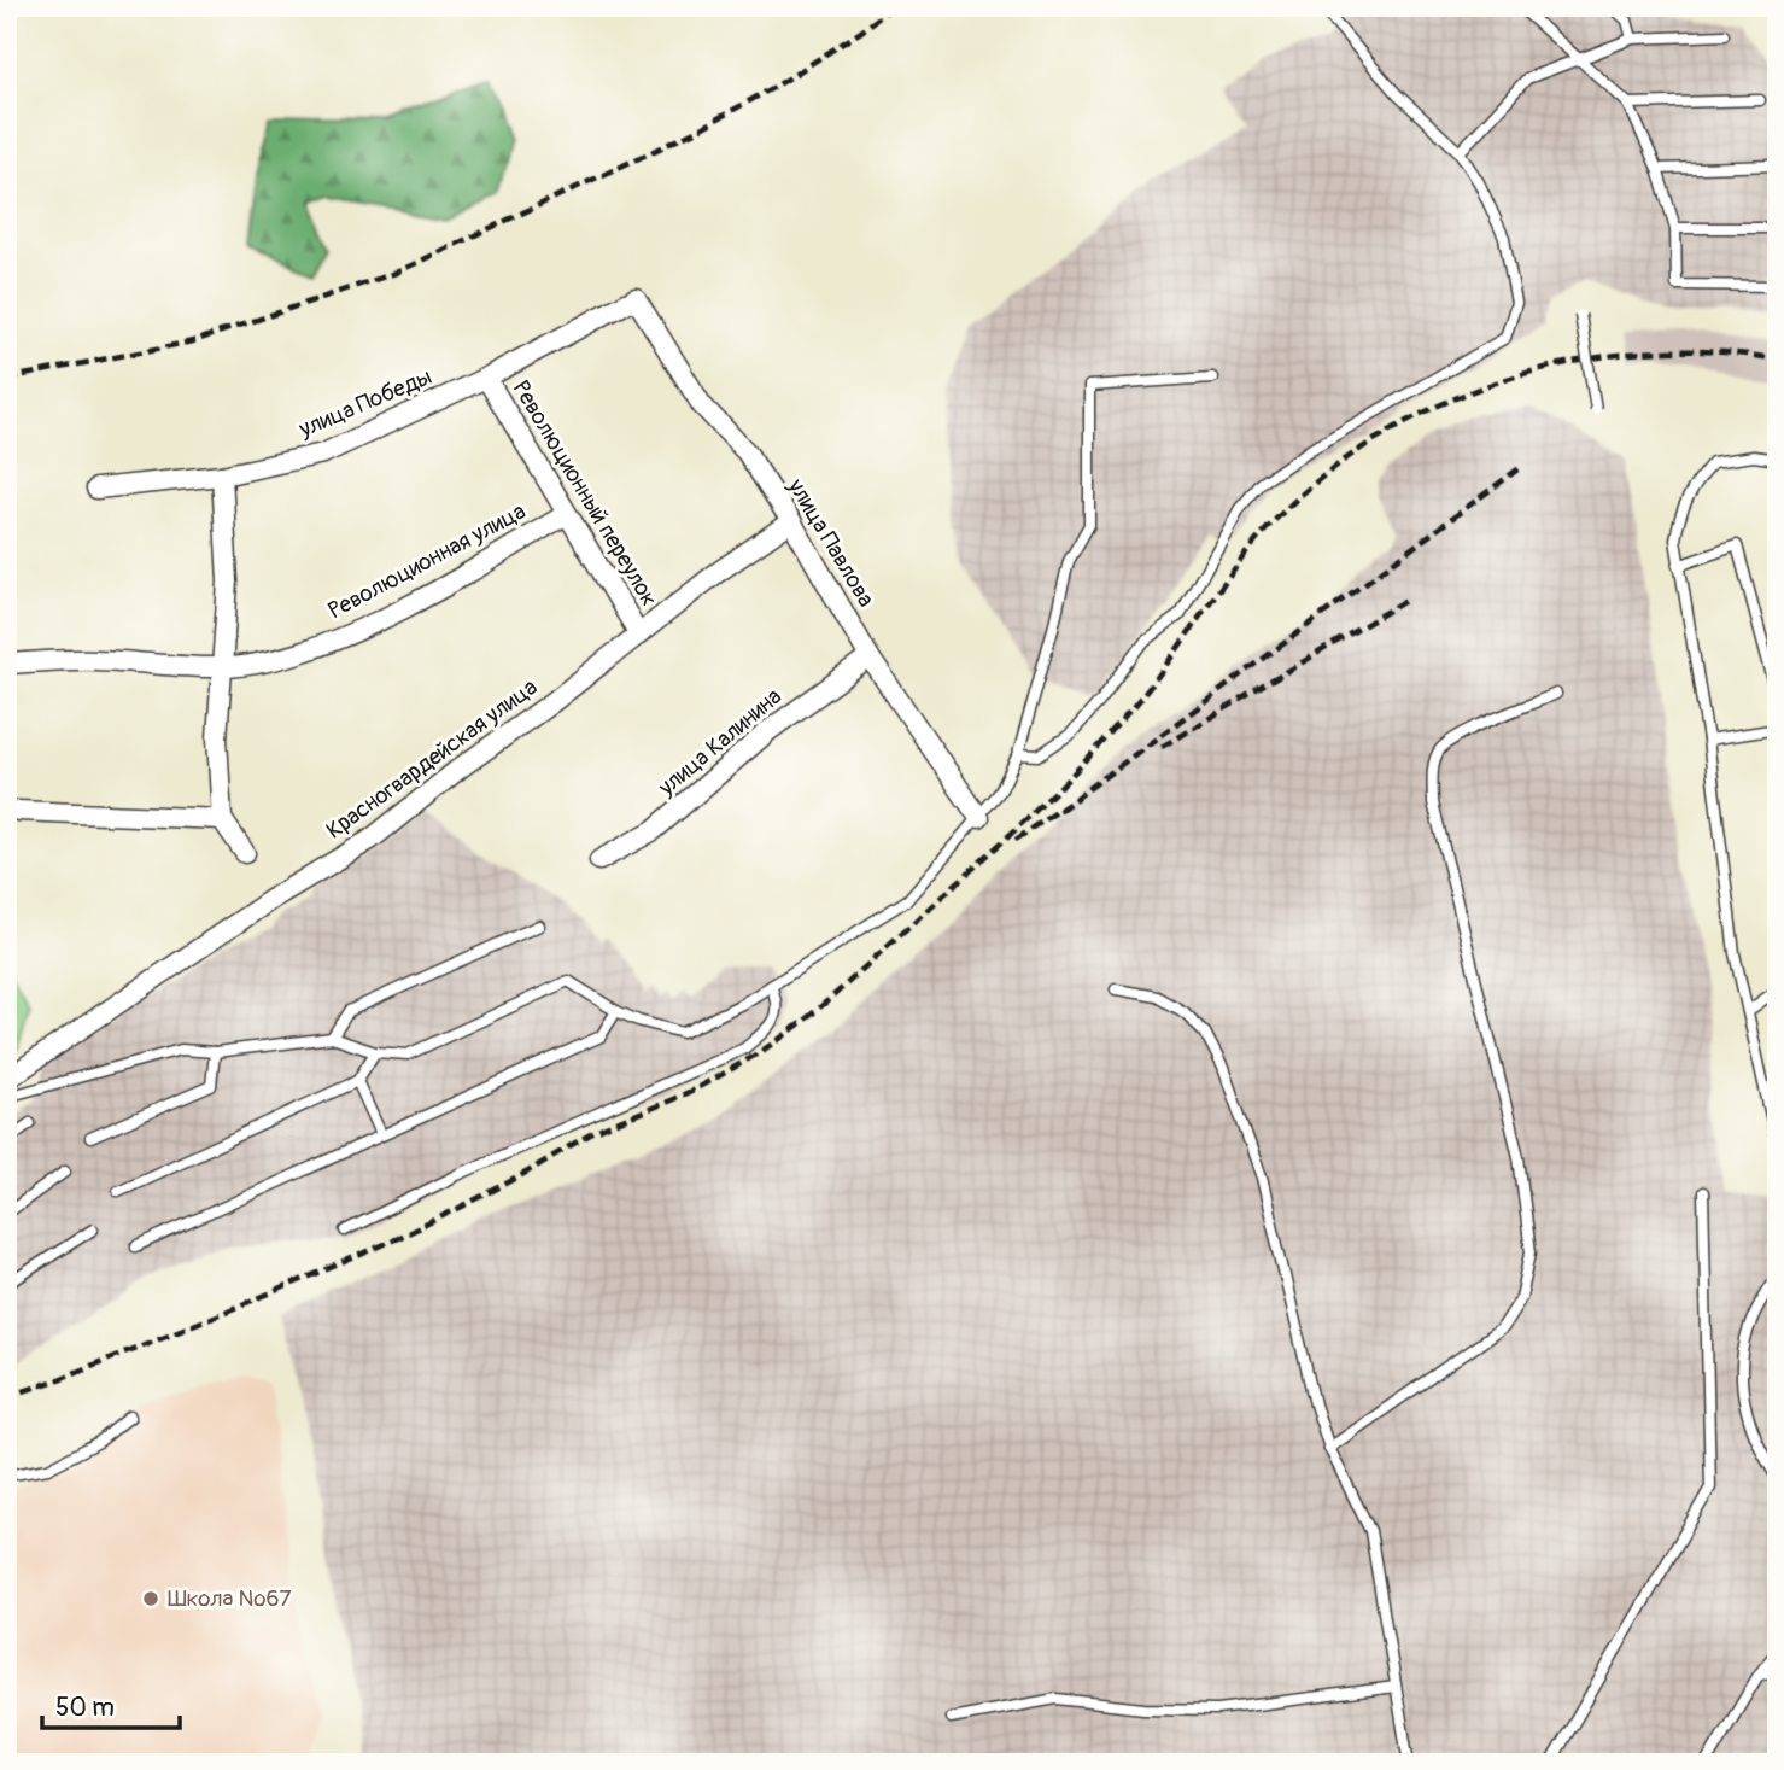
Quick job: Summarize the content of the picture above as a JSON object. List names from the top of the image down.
{
  "streets": {
    "street": [
      "улица Победы",
      "Революционный переулок",
      "улица Павлова",
      "Революционная улица",
      "улица Калинина",
      "Красногвардейская улица"
    ]
  },
  "crossings": [
    ["улица Победы", "Революционный переулок"],
    ["улица Победы", "улица Павлова"],
    ["Революционный переулок", "Революционная улица"],
    ["Революционный переулок", "Красногвардейская улица"],
    ["улица Павлова", "улица Калинина"],
    ["улица Павлова", "Красногвардейская улица"]
  ],
  "places": ["Школа №67"],
  "scale_bar": "50 m"
}
